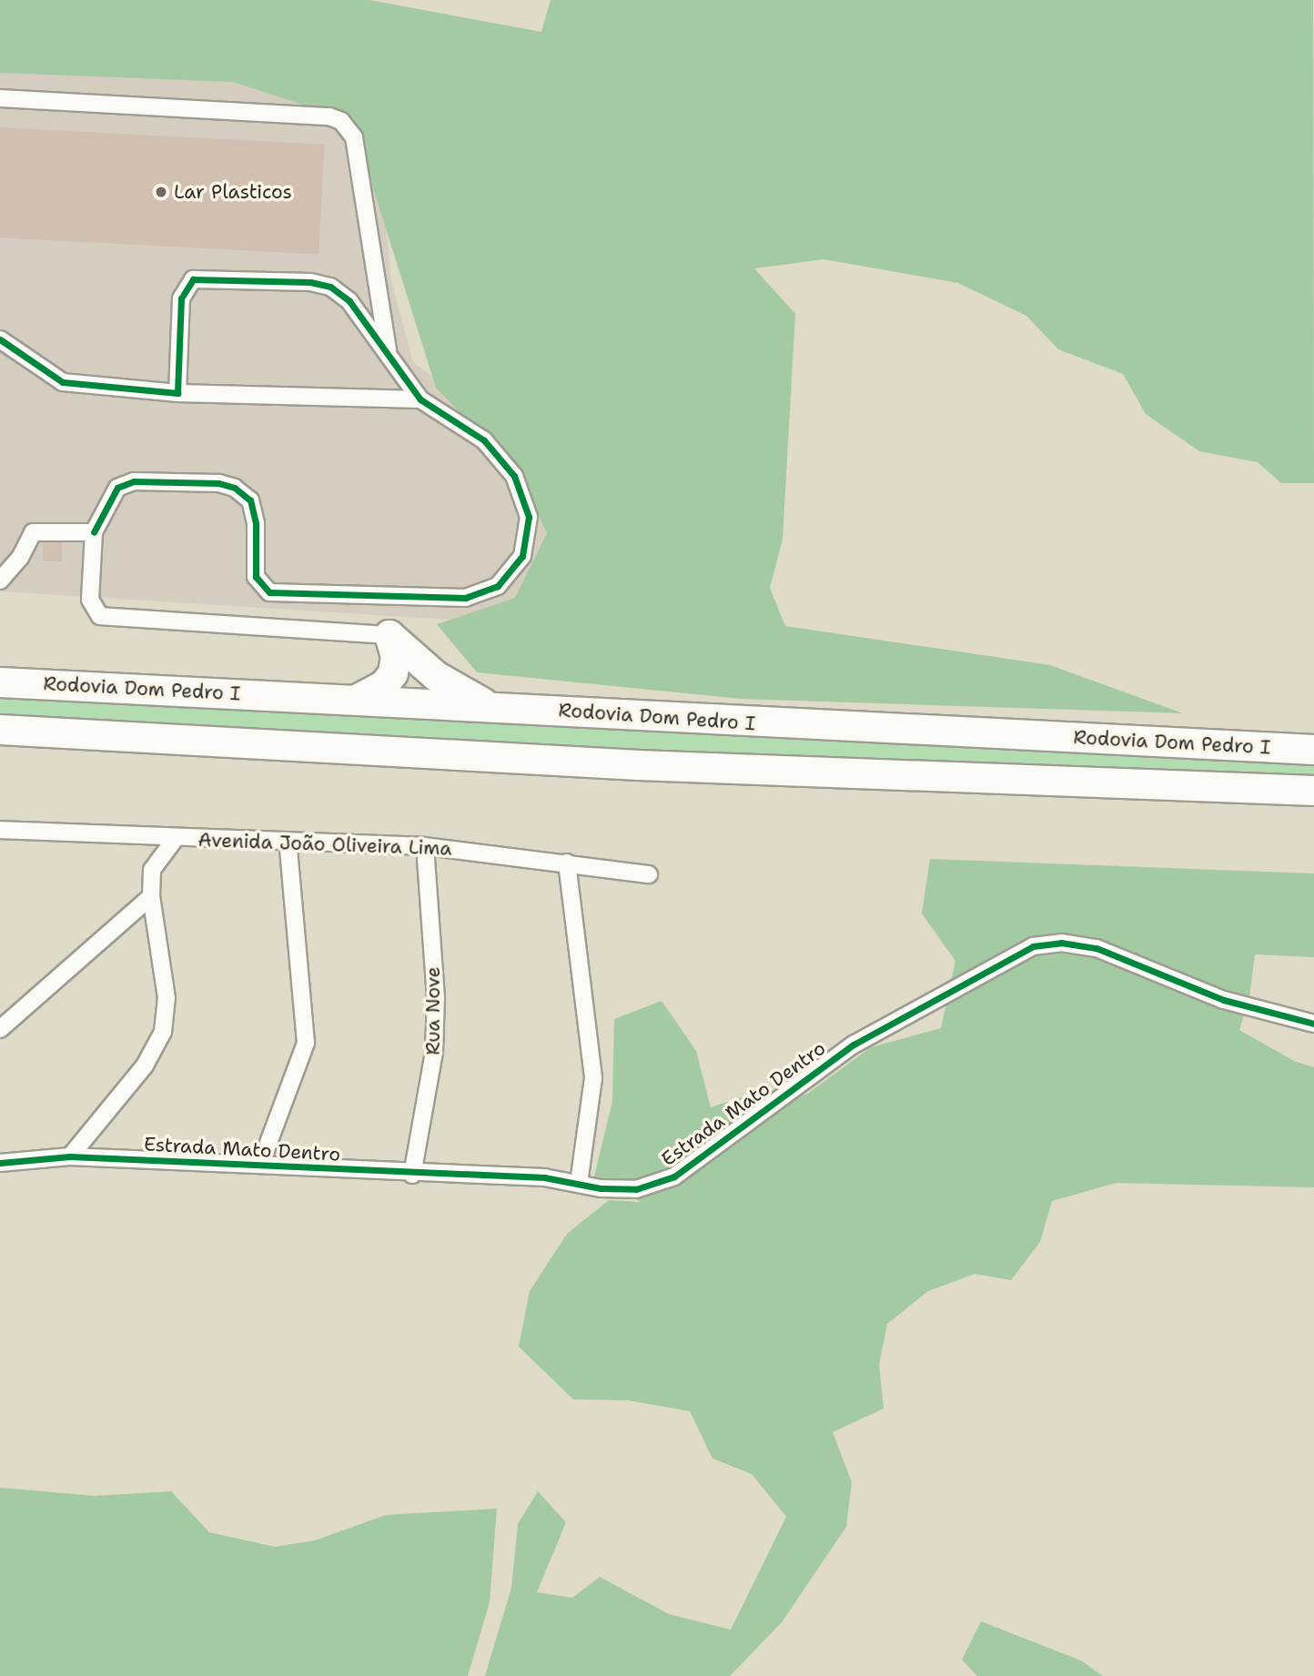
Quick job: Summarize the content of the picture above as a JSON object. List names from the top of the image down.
{
  "streets": {
    "highway": ["Rodovia Dom Pedro I"],
    "street": ["Avenida João Oliveira Lima", "Rua Nove", "Estrada Mato Dentro"]
  },
  "crossings": [
    ["Avenida João Oliveira Lima", "Rua Nove"],
    ["Rua Nove", "Estrada Mato Dentro"]
  ],
  "places": ["Lar Plasticos"]
}
